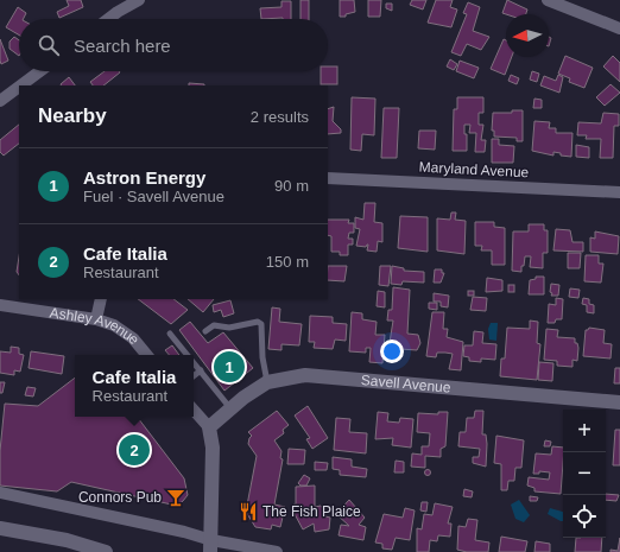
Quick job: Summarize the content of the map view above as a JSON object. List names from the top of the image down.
{
  "streets": {
    "street": ["Maryland Avenue", "Ashley Avenue", "Savell Avenue"]
  },
  "places": {
    "bar": ["Connors Pub"],
    "restaurant": ["The Fish Plaice"]
  },
  "north": "left",
  "page": {
    "search": "Search here",
    "heading": ["Nearby", "2 results"],
    "list": [
      {
        "mark": "1",
        "name": "Astron Energy",
        "note": "Fuel · Savell Avenue",
        "value": "90 m"
      },
      {
        "mark": "2",
        "name": "Cafe Italia",
        "note": "Restaurant",
        "value": "150 m"
      }
    ],
    "pins": ["1", "2"],
    "popup": ["Cafe Italia", "Restaurant"],
    "map_buttons": ["+", "−"]
  }
}
